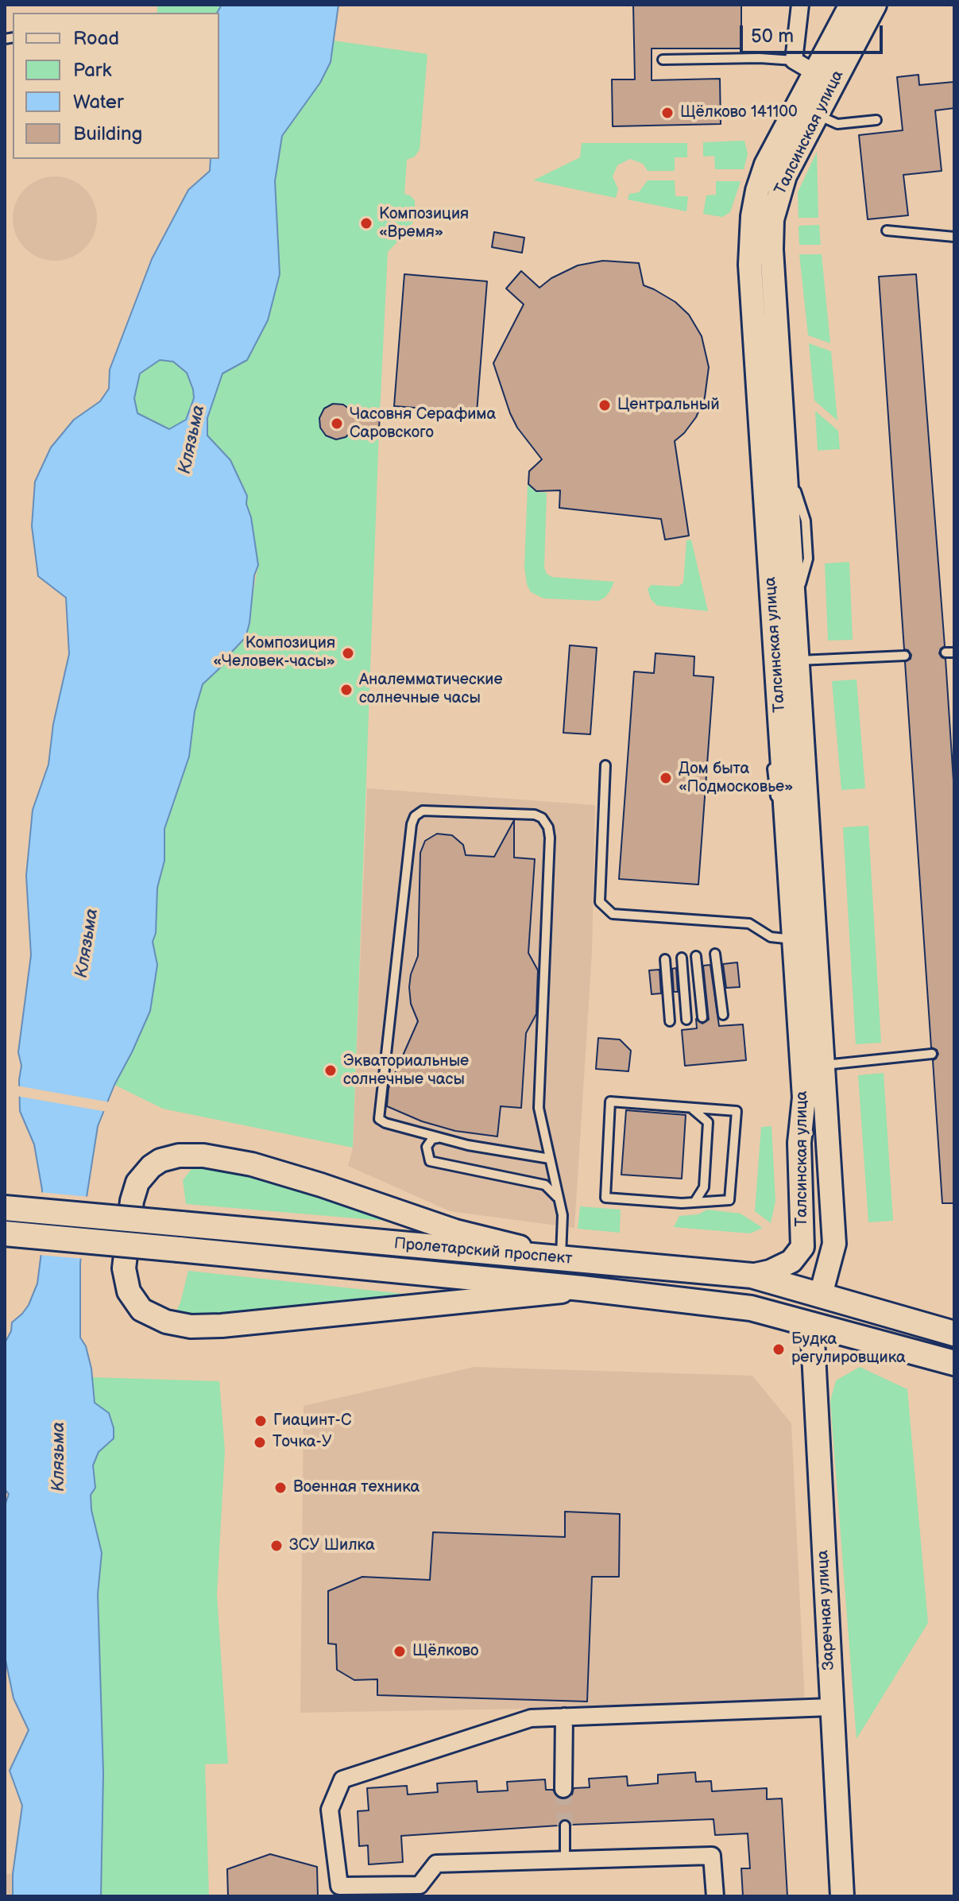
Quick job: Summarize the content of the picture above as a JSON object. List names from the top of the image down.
{
  "streets": {
    "main road": ["Талсинская улица", "Пролетарский проспект", "Заречная улица"]
  },
  "crossings": [
    ["Талсинская улица", "Пролетарский проспект"],
    ["Пролетарский проспект", "Заречная улица"]
  ],
  "water": ["Клязьма"],
  "places": [
    "Щёлково 141100",
    "Композиция «Время»",
    "Центральный",
    "Часовня Серафима Саровского",
    "Композиция «Человек-часы»",
    "Аналемматические солнечные часы",
    "Дом быта «Подмосковье»",
    "Экваториальные солнечные часы",
    "Будка регулировщика",
    "Гиацинт-С",
    "Точка-У",
    "Военная техника",
    "ЗСУ Шилка",
    "Щёлково"
  ],
  "legend": [
    "Road",
    "Park",
    "Water",
    "Building"
  ],
  "scale_bar": "50 m"
}
